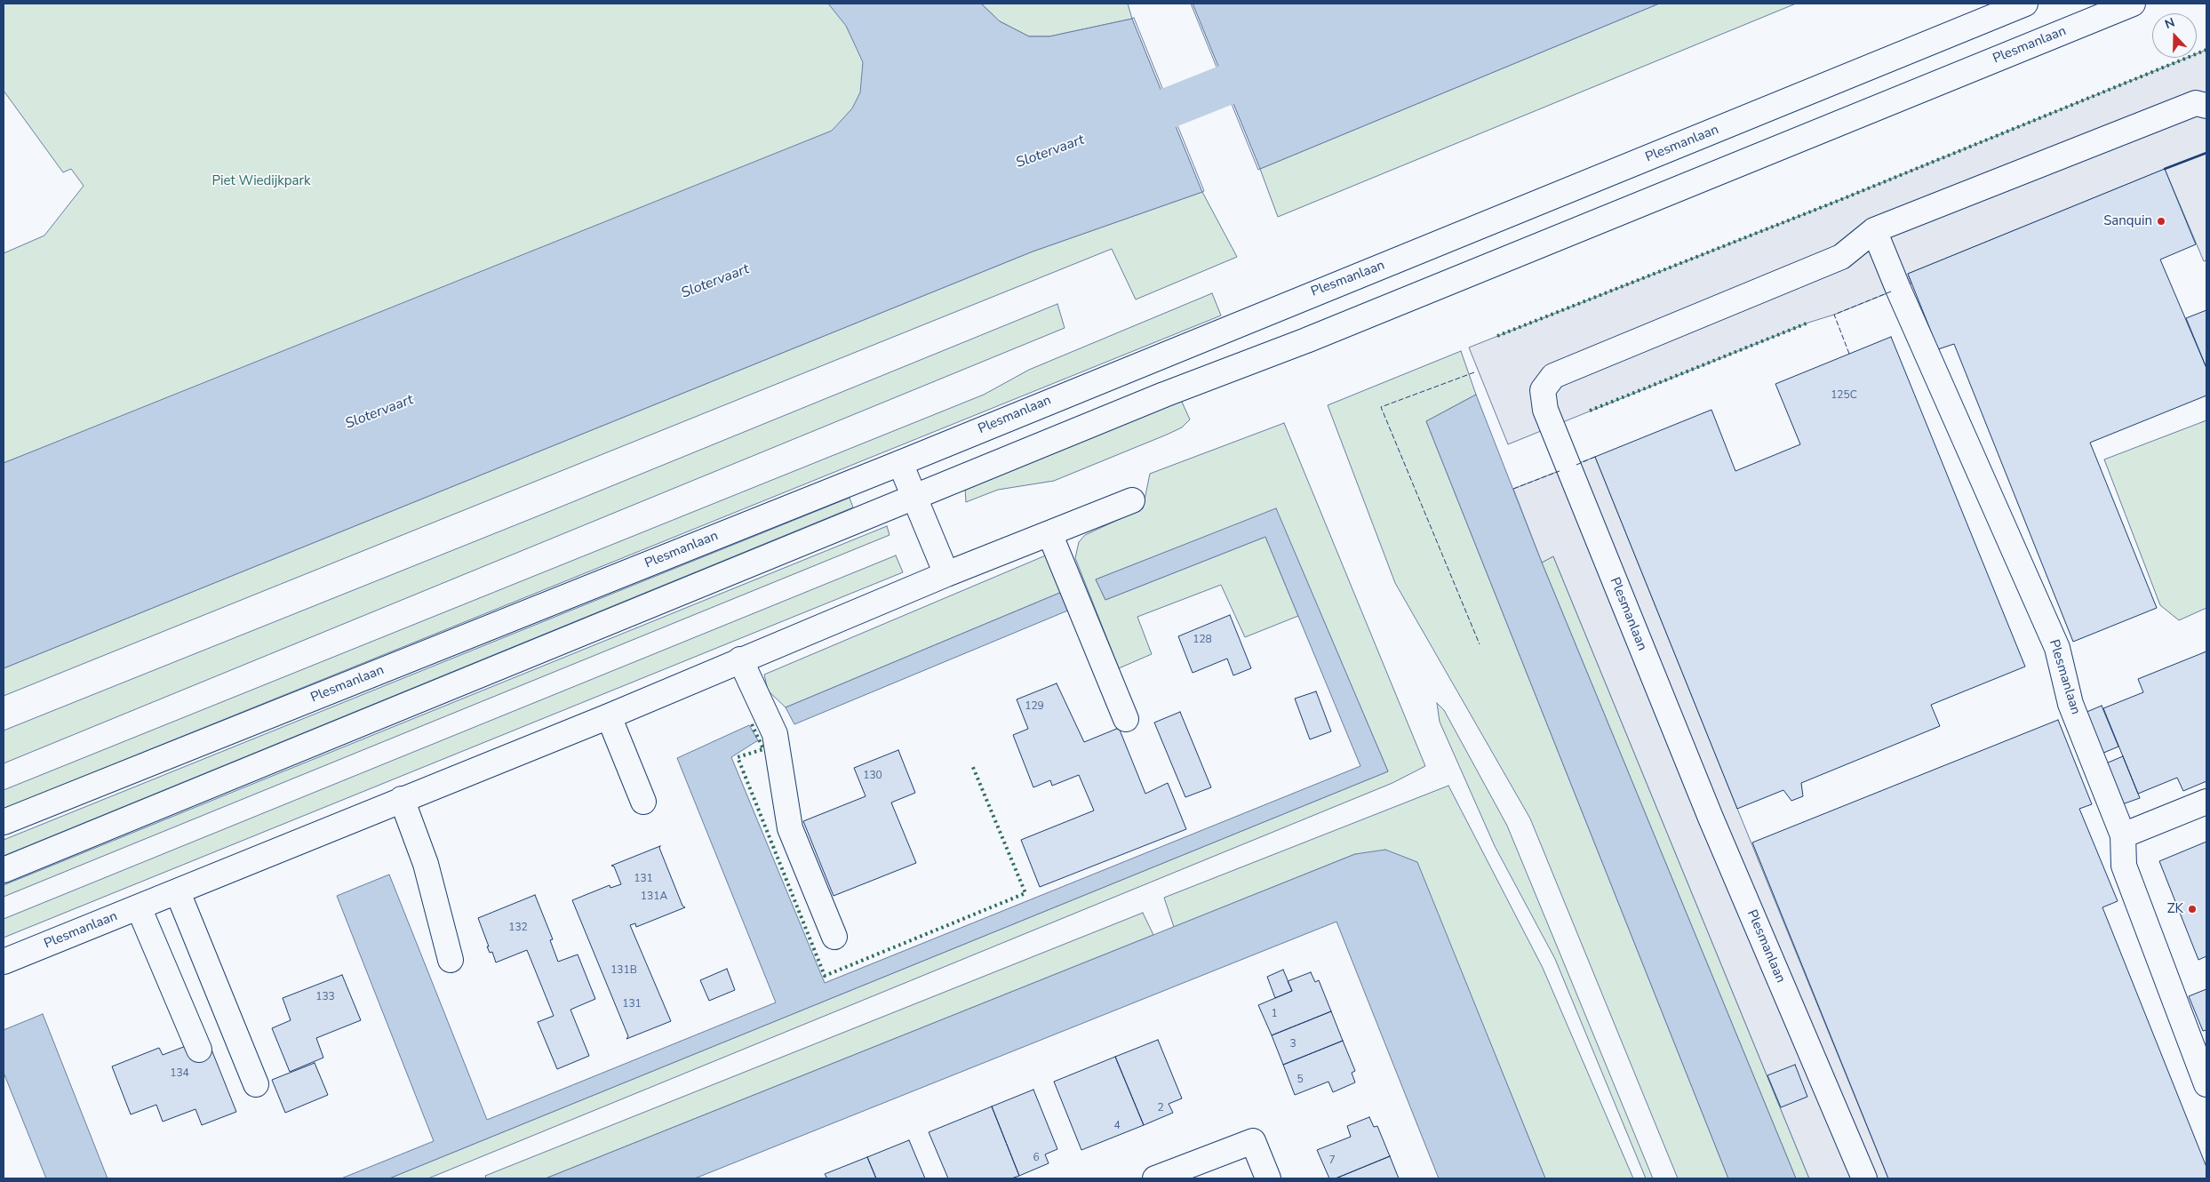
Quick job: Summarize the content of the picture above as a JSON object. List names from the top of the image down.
{
  "streets": {
    "main road": ["Plesmanlaan"]
  },
  "water": ["Slotervaart"],
  "parks": ["Piet Wiedijkpark"],
  "places": ["Sanquin", "ZK"],
  "house_numbers": [
    "125C",
    "128",
    "129",
    "130",
    "131",
    "131A",
    "132",
    "131B",
    "133",
    "131",
    "1",
    "3",
    "134",
    "5",
    "2",
    "4",
    "6",
    "7"
  ],
  "north": "top"
}
